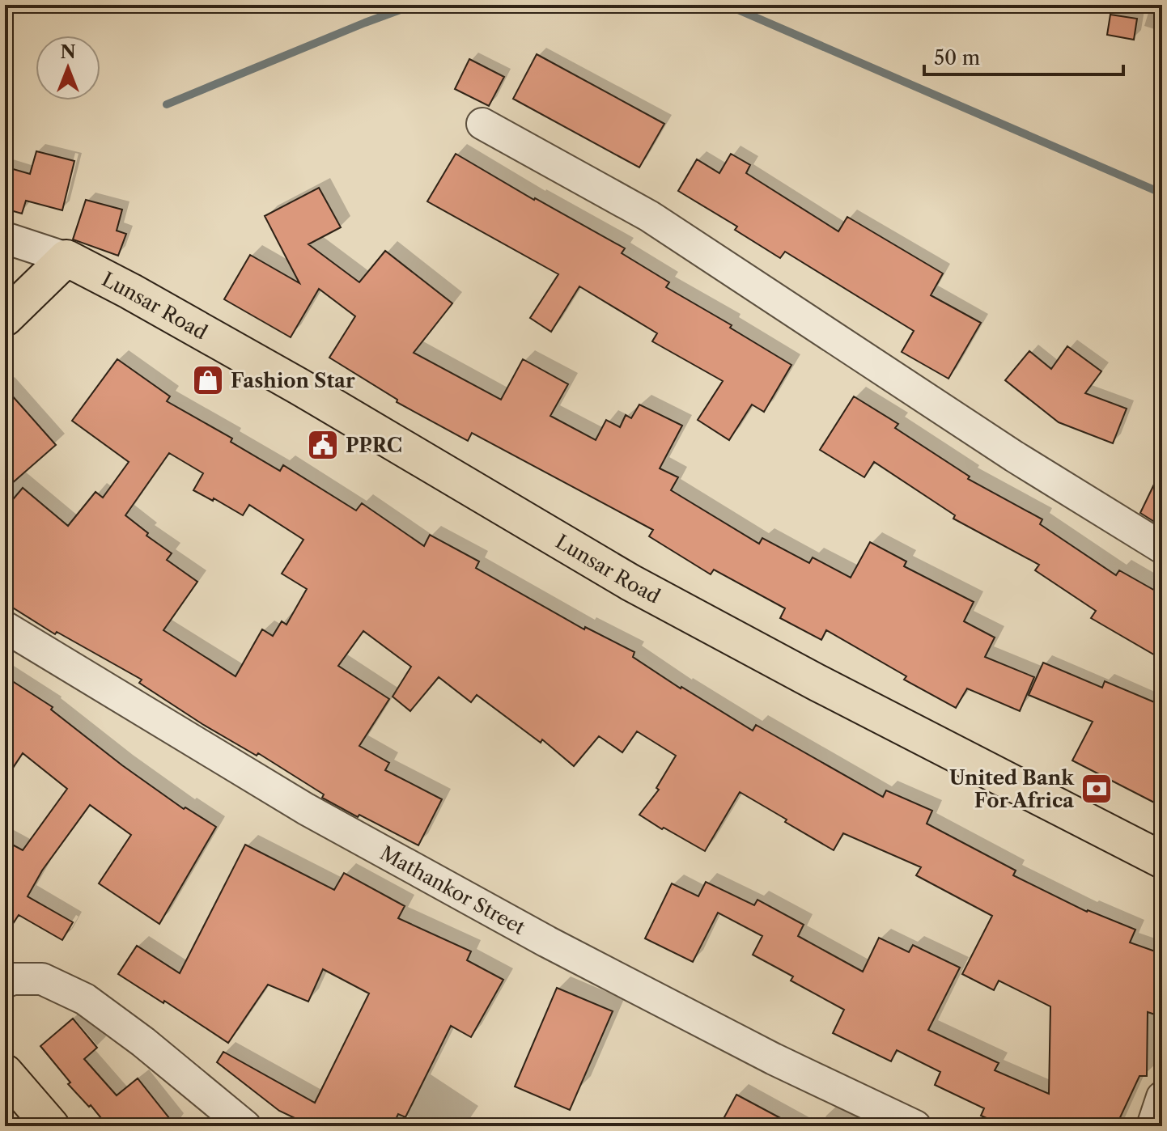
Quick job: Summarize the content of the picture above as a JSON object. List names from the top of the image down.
{
  "streets": {
    "main road": ["Lunsar Road"],
    "street": ["Mathankor Street"]
  },
  "places": {
    "shop": ["Fashion Star"],
    "public building": ["PPRC"],
    "bank": ["United Bank For Africa"]
  },
  "scale_bar": "50 m",
  "north": "top"
}
